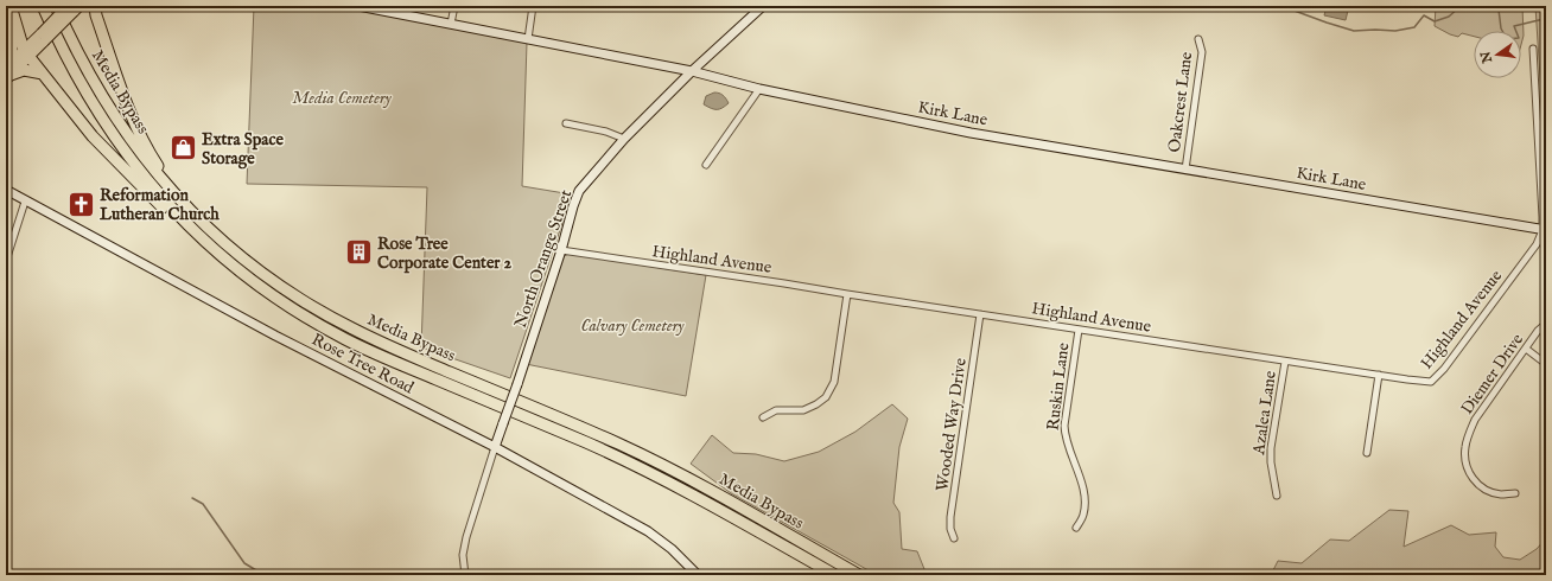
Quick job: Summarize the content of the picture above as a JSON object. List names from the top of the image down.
{
  "streets": {
    "highway": ["Media Bypass"],
    "street": [
      "Oakcrest Lane",
      "Kirk Lane",
      "North Orange Street",
      "Highland Avenue",
      "Rose Tree Road",
      "Diemer Drive",
      "Ruskin Lane",
      "Azalea Lane",
      "Wooded Way Drive"
    ]
  },
  "crossings": [
    ["Oakcrest Lane", "Kirk Lane"],
    ["Kirk Lane", "North Orange Street"],
    ["Kirk Lane", "Highland Avenue"],
    ["North Orange Street", "Highland Avenue"],
    ["North Orange Street", "Rose Tree Road"],
    ["Highland Avenue", "Ruskin Lane"],
    ["Highland Avenue", "Azalea Lane"],
    ["Highland Avenue", "Wooded Way Drive"]
  ],
  "parks": ["Media Cemetery", "Calvary Cemetery"],
  "places": {
    "shop": ["Extra Space Storage"],
    "church": ["Reformation Lutheran Church"],
    "building": ["Rose Tree Corporate Center 2"]
  },
  "north": "left"
}
